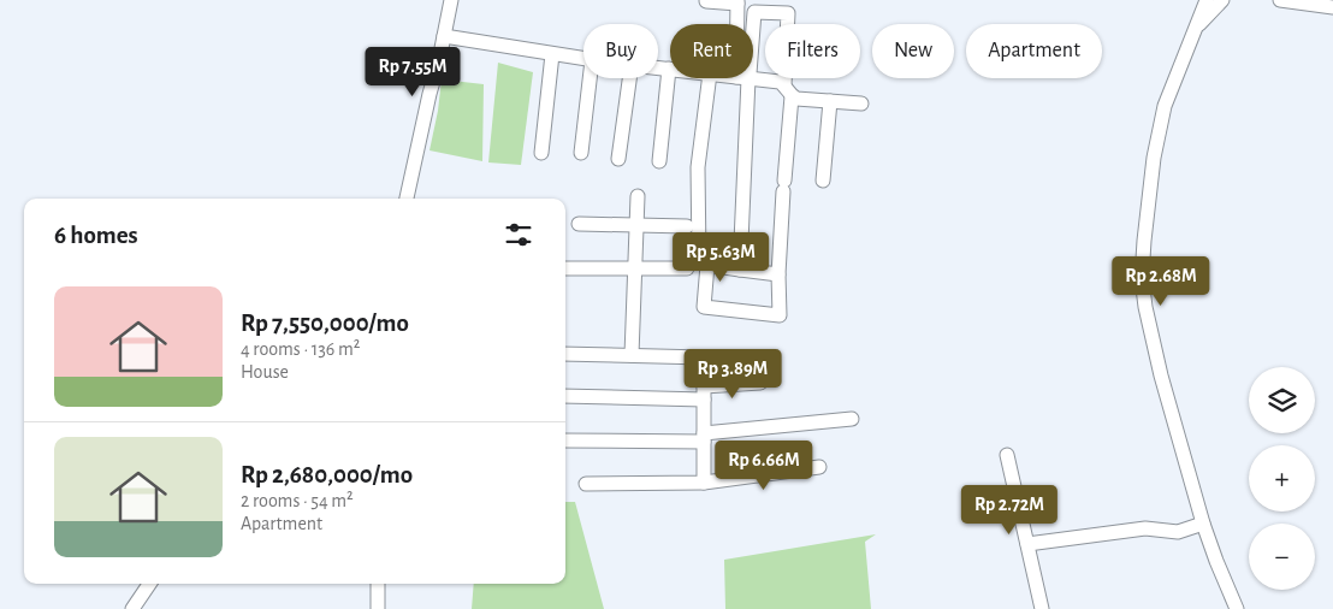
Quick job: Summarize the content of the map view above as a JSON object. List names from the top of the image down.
{
  "page": {
    "chip": [
      "Buy",
      "Rent",
      "Filters",
      "New",
      "Apartment"
    ],
    "price": [
      "Rp 7.55M",
      "Rp 5.63M",
      "Rp 2.68M",
      "Rp 3.89M",
      "Rp 6.66M",
      "Rp 2.72M"
    ],
    "heading": "6 homes",
    "list": [
      {
        "name": "Rp 7,550,000/mo",
        "note": "4 rooms · 136 m² · House"
      },
      {
        "name": "Rp 2,680,000/mo",
        "note": "2 rooms · 54 m² · Apartment"
      }
    ],
    "map_buttons": ["+", "−"]
  }
}
